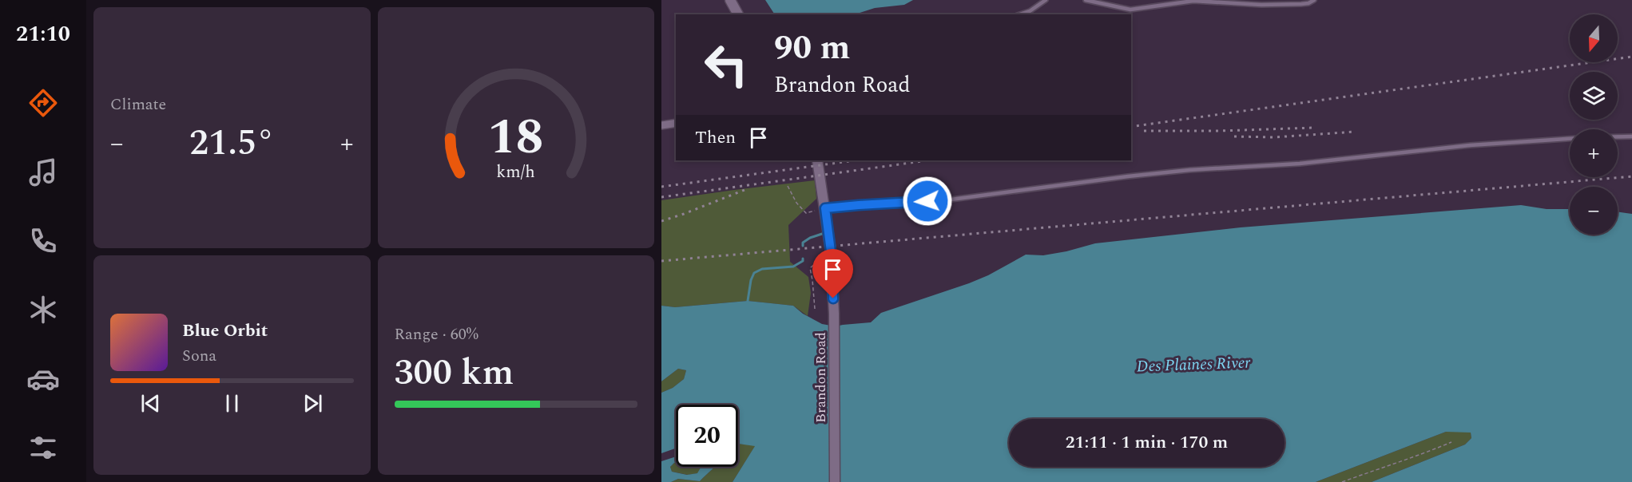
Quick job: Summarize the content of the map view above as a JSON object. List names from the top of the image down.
{
  "streets": {
    "street": ["Brandon Road"]
  },
  "water": ["Des Plaines River"],
  "north": "bottom",
  "page": {
    "tabs": "21:10",
    "tile": [
      "Climate",
      ["Range · 60%", "300 km"]
    ],
    "map_buttons": ["+", "−"],
    "turn": ["90 m", "Brandon Road"],
    "then": "Then",
    "heat": ["−", "21.5°", "+"],
    "song": ["Blue Orbit", "Sona"],
    "limit": "20",
    "trip": "21:11 · 1 min · 170 m",
    "gauge": ["18", "km/h"]
  }
}
